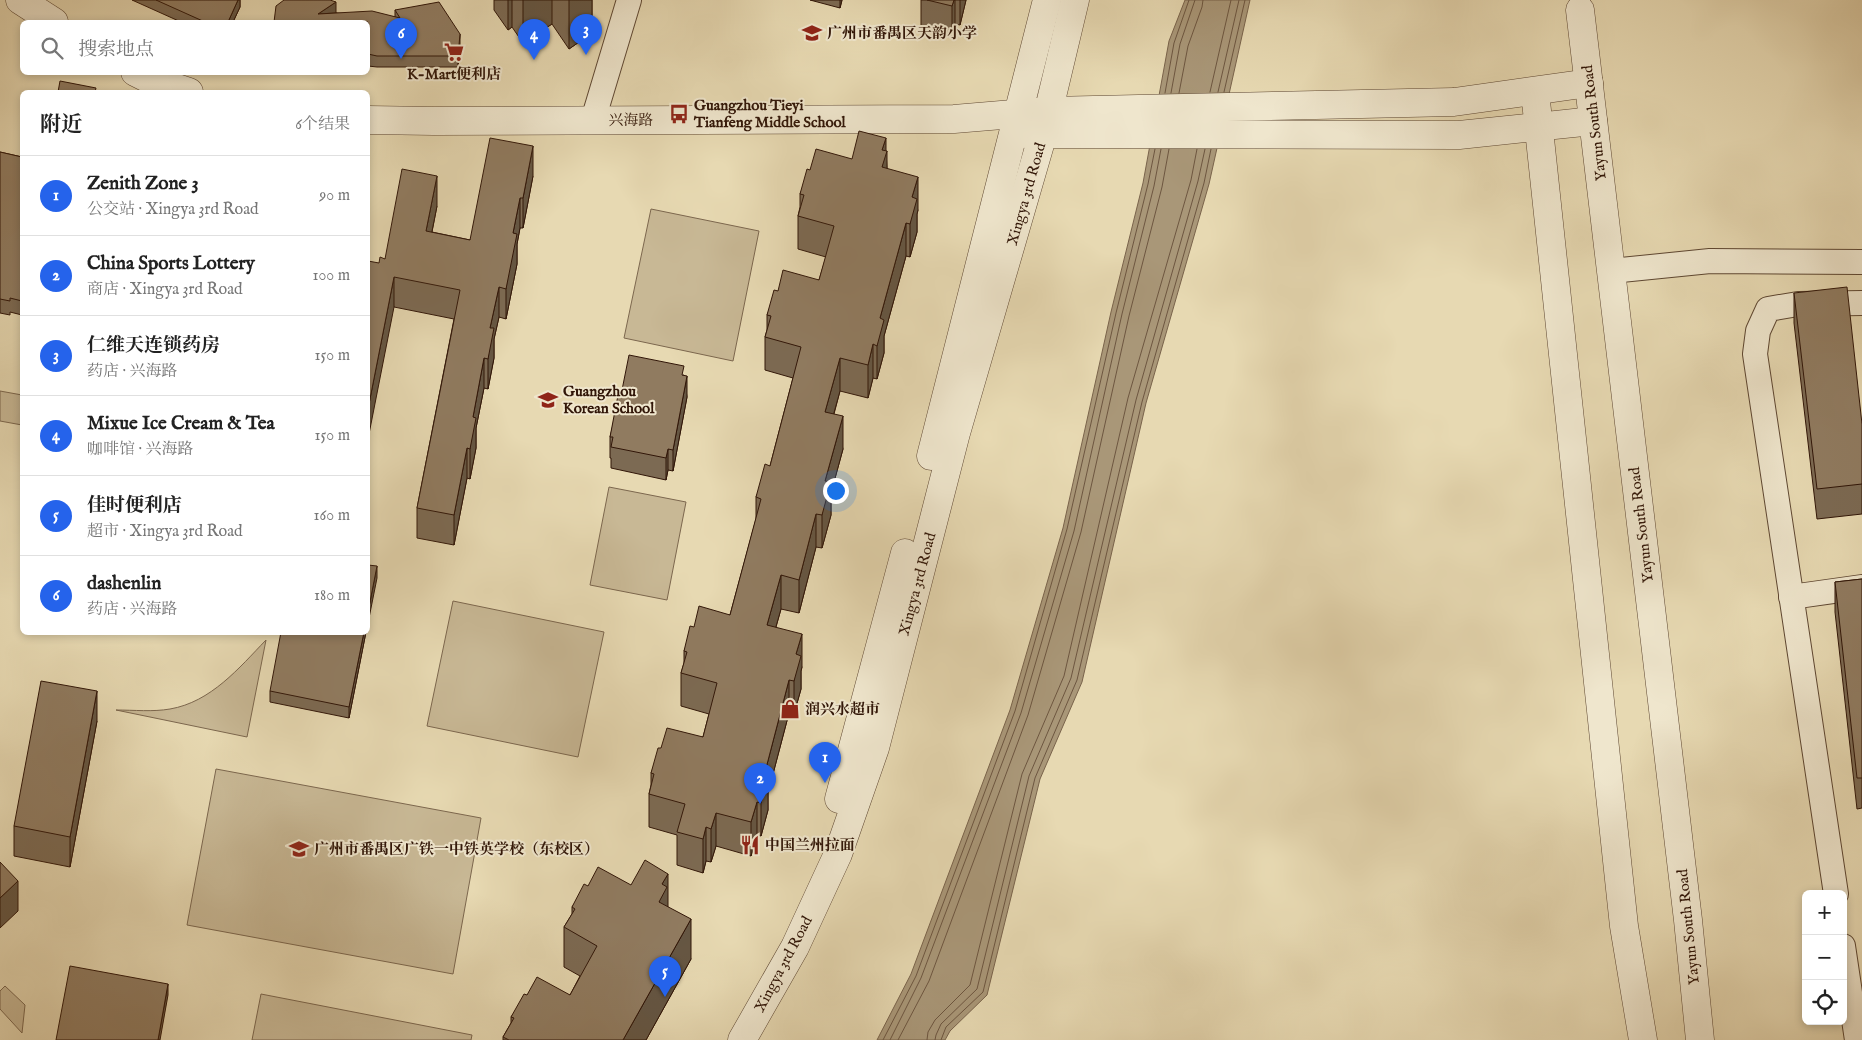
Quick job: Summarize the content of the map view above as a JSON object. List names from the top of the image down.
{
  "streets": {
    "street": ["兴海路", "Yayun South Road", "Xingya 3rd Road"]
  },
  "crossings": [
    ["兴海路", "Xingya 3rd Road"]
  ],
  "places": {
    "school or university": ["广州市番禺区天韵小学", "Guangzhou Korean School", "广州市番禺区广铁一中铁英学校（东校区）"],
    "supermarket": ["K-Mart便利店"],
    "bus stop": ["Guangzhou Tieyi Tianfeng Middle School"],
    "shop": ["润兴水超市"],
    "restaurant": ["中国兰州拉面"]
  },
  "page": {
    "pins": [
      "3",
      "6",
      "4",
      "1",
      "2",
      "5"
    ],
    "search": "搜索地点",
    "heading": ["附近", "6个结果"],
    "list": [
      {
        "mark": "1",
        "name": "Zenith Zone 3",
        "note": "公交站 · Xingya 3rd Road",
        "value": "90 m"
      },
      {
        "mark": "2",
        "name": "China Sports Lottery",
        "note": "商店 · Xingya 3rd Road",
        "value": "100 m"
      },
      {
        "mark": "3",
        "name": "仁维天连锁药房",
        "note": "药店 · 兴海路",
        "value": "150 m"
      },
      {
        "mark": "4",
        "name": "Mixue Ice Cream & Tea",
        "note": "咖啡馆 · 兴海路",
        "value": "150 m"
      },
      {
        "mark": "5",
        "name": "佳时便利店",
        "note": "超市 · Xingya 3rd Road",
        "value": "160 m"
      },
      {
        "mark": "6",
        "name": "dashenlin",
        "note": "药店 · 兴海路",
        "value": "180 m"
      }
    ],
    "map_buttons": ["+", "−"]
  }
}
